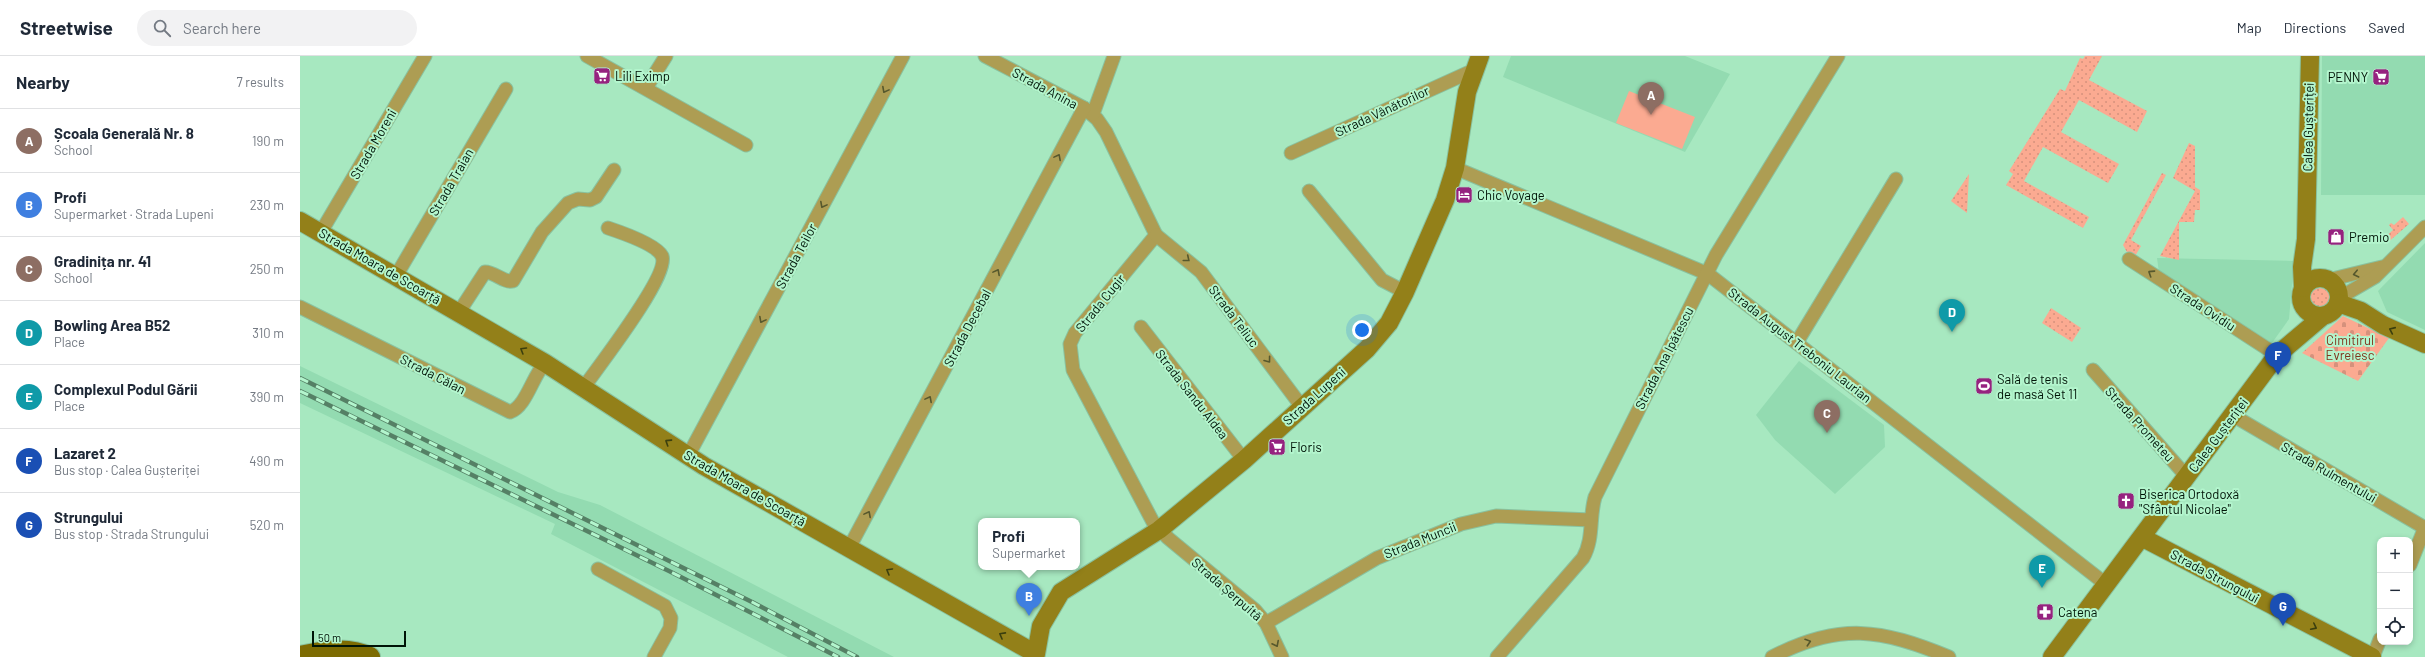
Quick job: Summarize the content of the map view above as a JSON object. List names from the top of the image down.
{
  "streets": {
    "street": [
      "Strada Anina",
      "Strada Vânătorilor",
      "Calea Gușteriței",
      "Strada Moreni",
      "Strada Traian",
      "Strada Teilor",
      "Strada Moara de Scoarță",
      "Strada Cugir",
      "Strada Ovidiu",
      "Strada Teliuc",
      "Strada Decebal",
      "Strada August Treboniu Laurian",
      "Strada Ana Ipătescu",
      "Strada Călan",
      "Strada Sandu Aldea",
      "Strada Lupeni",
      "Strada Prometeu",
      "Strada Rulmentului",
      "Strada Muncii",
      "Strada Strungului",
      "Strada Șerpuită"
    ]
  },
  "crossings": [
    ["Strada Anina", "Strada Decebal"],
    ["Strada Vânătorilor", "Strada Lupeni"],
    ["Calea Gușteriței", "Strada Ovidiu"],
    ["Calea Gușteriței", "Strada August Treboniu Laurian"],
    ["Calea Gușteriței", "Strada Prometeu"],
    ["Calea Gușteriței", "Strada Rulmentului"],
    ["Calea Gușteriței", "Strada Strungului"],
    ["Strada Moreni", "Strada Moara de Scoarță"],
    ["Strada Traian", "Strada Moara de Scoarță"],
    ["Strada Teilor", "Strada Moara de Scoarță"],
    ["Strada Moara de Scoarță", "Strada Decebal"],
    ["Strada Moara de Scoarță", "Strada Călan"],
    ["Strada Moara de Scoarță", "Strada Lupeni"],
    ["Strada Cugir", "Strada Teliuc"],
    ["Strada Cugir", "Strada Lupeni"],
    ["Strada Cugir", "Strada Șerpuită"],
    ["Strada Teliuc", "Strada Lupeni"],
    ["Strada August Treboniu Laurian", "Strada Ana Ipătescu"],
    ["Strada August Treboniu Laurian", "Strada Lupeni"],
    ["Strada Ana Ipătescu", "Strada Muncii"],
    ["Strada Sandu Aldea", "Strada Lupeni"],
    ["Strada Lupeni", "Strada Șerpuită"],
    ["Strada Muncii", "Strada Șerpuită"]
  ],
  "one_way": [
    "Strada Teilor",
    "Strada Moara de Scoarță",
    "Strada Ovidiu",
    "Strada Teliuc",
    "Strada Decebal",
    "Strada Strungului"
  ],
  "parks": ["Cimitirul Evreiesc"],
  "places": {
    "supermarket": ["Lili Eximp", "PENNY", "Floris"],
    "hotel": ["Chic Voyage"],
    "shop": ["Premio"],
    "sports": ["Sală de tenis de masă Set 11"],
    "church": ["Biserica Ortodoxă \"Sfântul Nicolae\""],
    "pharmacy": ["Catena"]
  },
  "scale_bar": "50 m",
  "page": {
    "header": "Streetwise",
    "search": "Search here",
    "nav": ["Map", "Directions", "Saved"],
    "heading": ["Nearby", "7 results"],
    "pins": [
      "A",
      "D",
      "F",
      "C",
      "E",
      "B",
      "G"
    ],
    "list": [
      {
        "mark": "A",
        "name": "Școala Generală Nr. 8",
        "note": "School",
        "value": "190 m"
      },
      {
        "mark": "B",
        "name": "Profi",
        "note": "Supermarket · Strada Lupeni",
        "value": "230 m"
      },
      {
        "mark": "C",
        "name": "Gradinița nr. 41",
        "note": "School",
        "value": "250 m"
      },
      {
        "mark": "D",
        "name": "Bowling Area B52",
        "note": "Place",
        "value": "310 m"
      },
      {
        "mark": "E",
        "name": "Complexul Podul Gării",
        "note": "Place",
        "value": "390 m"
      },
      {
        "mark": "F",
        "name": "Lazaret 2",
        "note": "Bus stop · Calea Gușteriței",
        "value": "490 m"
      },
      {
        "mark": "G",
        "name": "Strungului",
        "note": "Bus stop · Strada Strungului",
        "value": "520 m"
      }
    ],
    "popup": ["Profi", "Supermarket"],
    "map_buttons": ["+", "−"],
    "scale": "50 m"
  }
}
